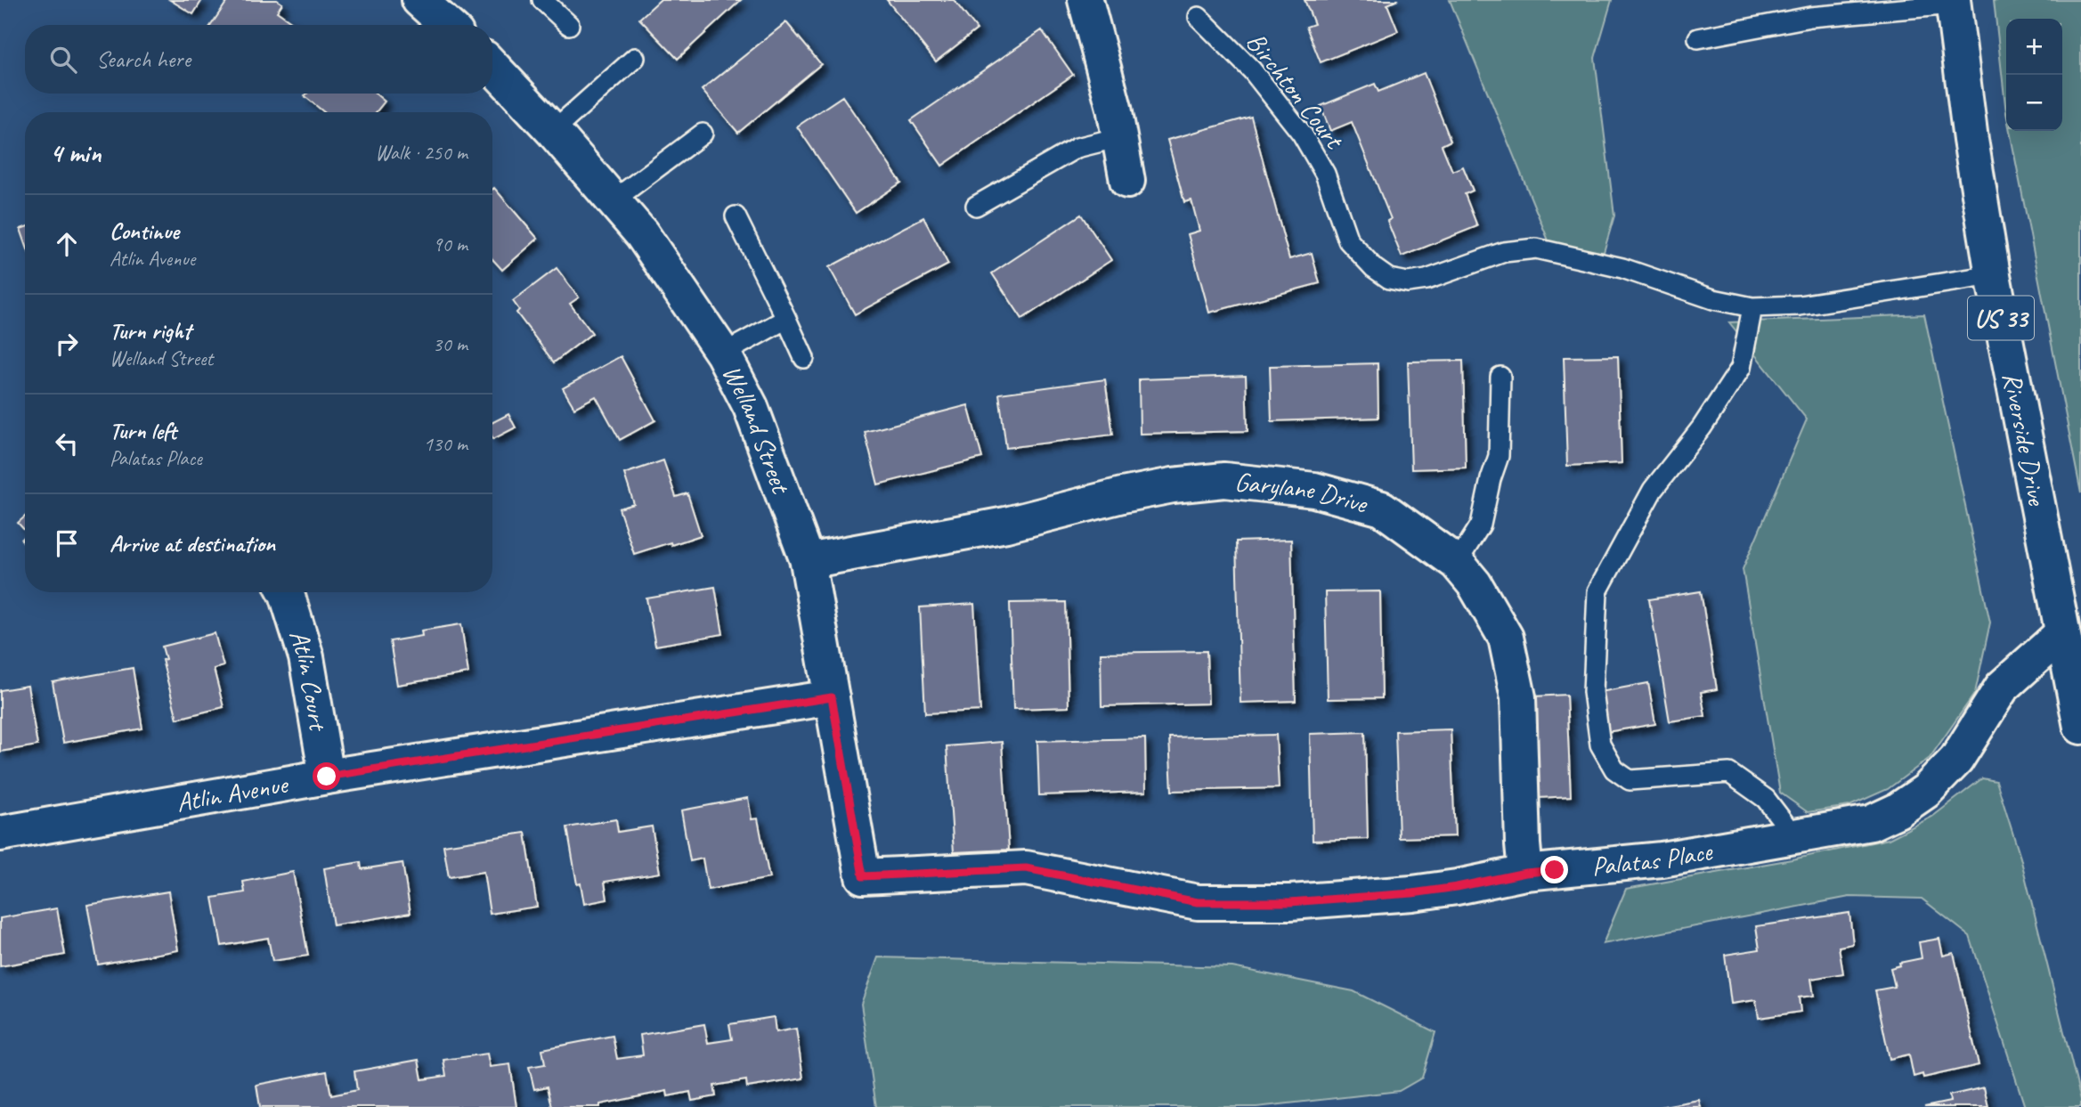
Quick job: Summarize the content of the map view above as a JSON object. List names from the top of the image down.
{
  "streets": {
    "street": [
      "US 33",
      "Welland Street",
      "Riverside Drive",
      "Garylane Drive",
      "Atlin Court",
      "Atlin Avenue",
      "Palatas Place"
    ],
    "lane": ["Birchton Court"]
  },
  "crossings": [
    ["Welland Street", "Garylane Drive"],
    ["Welland Street", "Atlin Avenue"],
    ["Welland Street", "Palatas Place"],
    ["Riverside Drive", "Palatas Place"],
    ["Garylane Drive", "Palatas Place"],
    ["Atlin Court", "Atlin Avenue"]
  ],
  "page": {
    "map_buttons": ["+", "−"],
    "search": "Search here",
    "heading": ["4 min", "Walk · 250 m"],
    "list": [
      ["Continue", "Atlin Avenue", "90 m"],
      ["Turn right", "Welland Street", "30 m"],
      ["Turn left", "Palatas Place", "130 m"],
      "Arrive at destination"
    ]
  }
}
